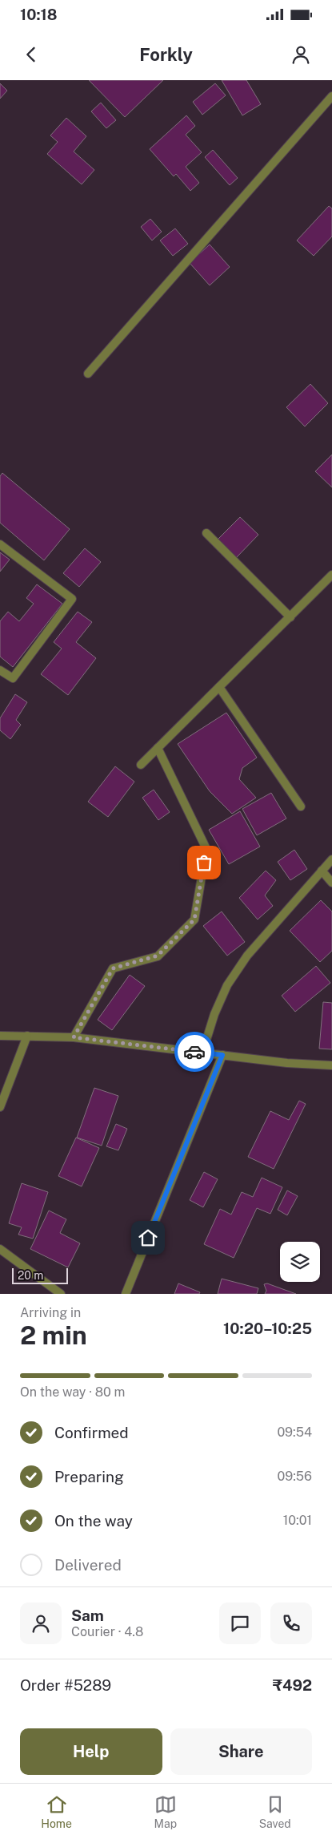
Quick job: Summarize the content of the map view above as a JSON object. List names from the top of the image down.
{
  "scale_bar": "20 m",
  "page": {
    "status": "10:18",
    "header": "Forkly",
    "scale": "20 m",
    "heading": ["2 min", "Arriving in", "10:20–10:25"],
    "panel": [
      "Sam",
      "Courier · 4.8",
      "Order #5289",
      "₹492"
    ],
    "bar": "On the way · 80 m",
    "list": [
      ["Confirmed", "09:54"],
      ["Preparing", "09:56"],
      ["On the way", "10:01"],
      "Delivered"
    ],
    "buttons": ["Help", "Share"],
    "tabs": ["Home", "Map", "Saved"]
  }
}
